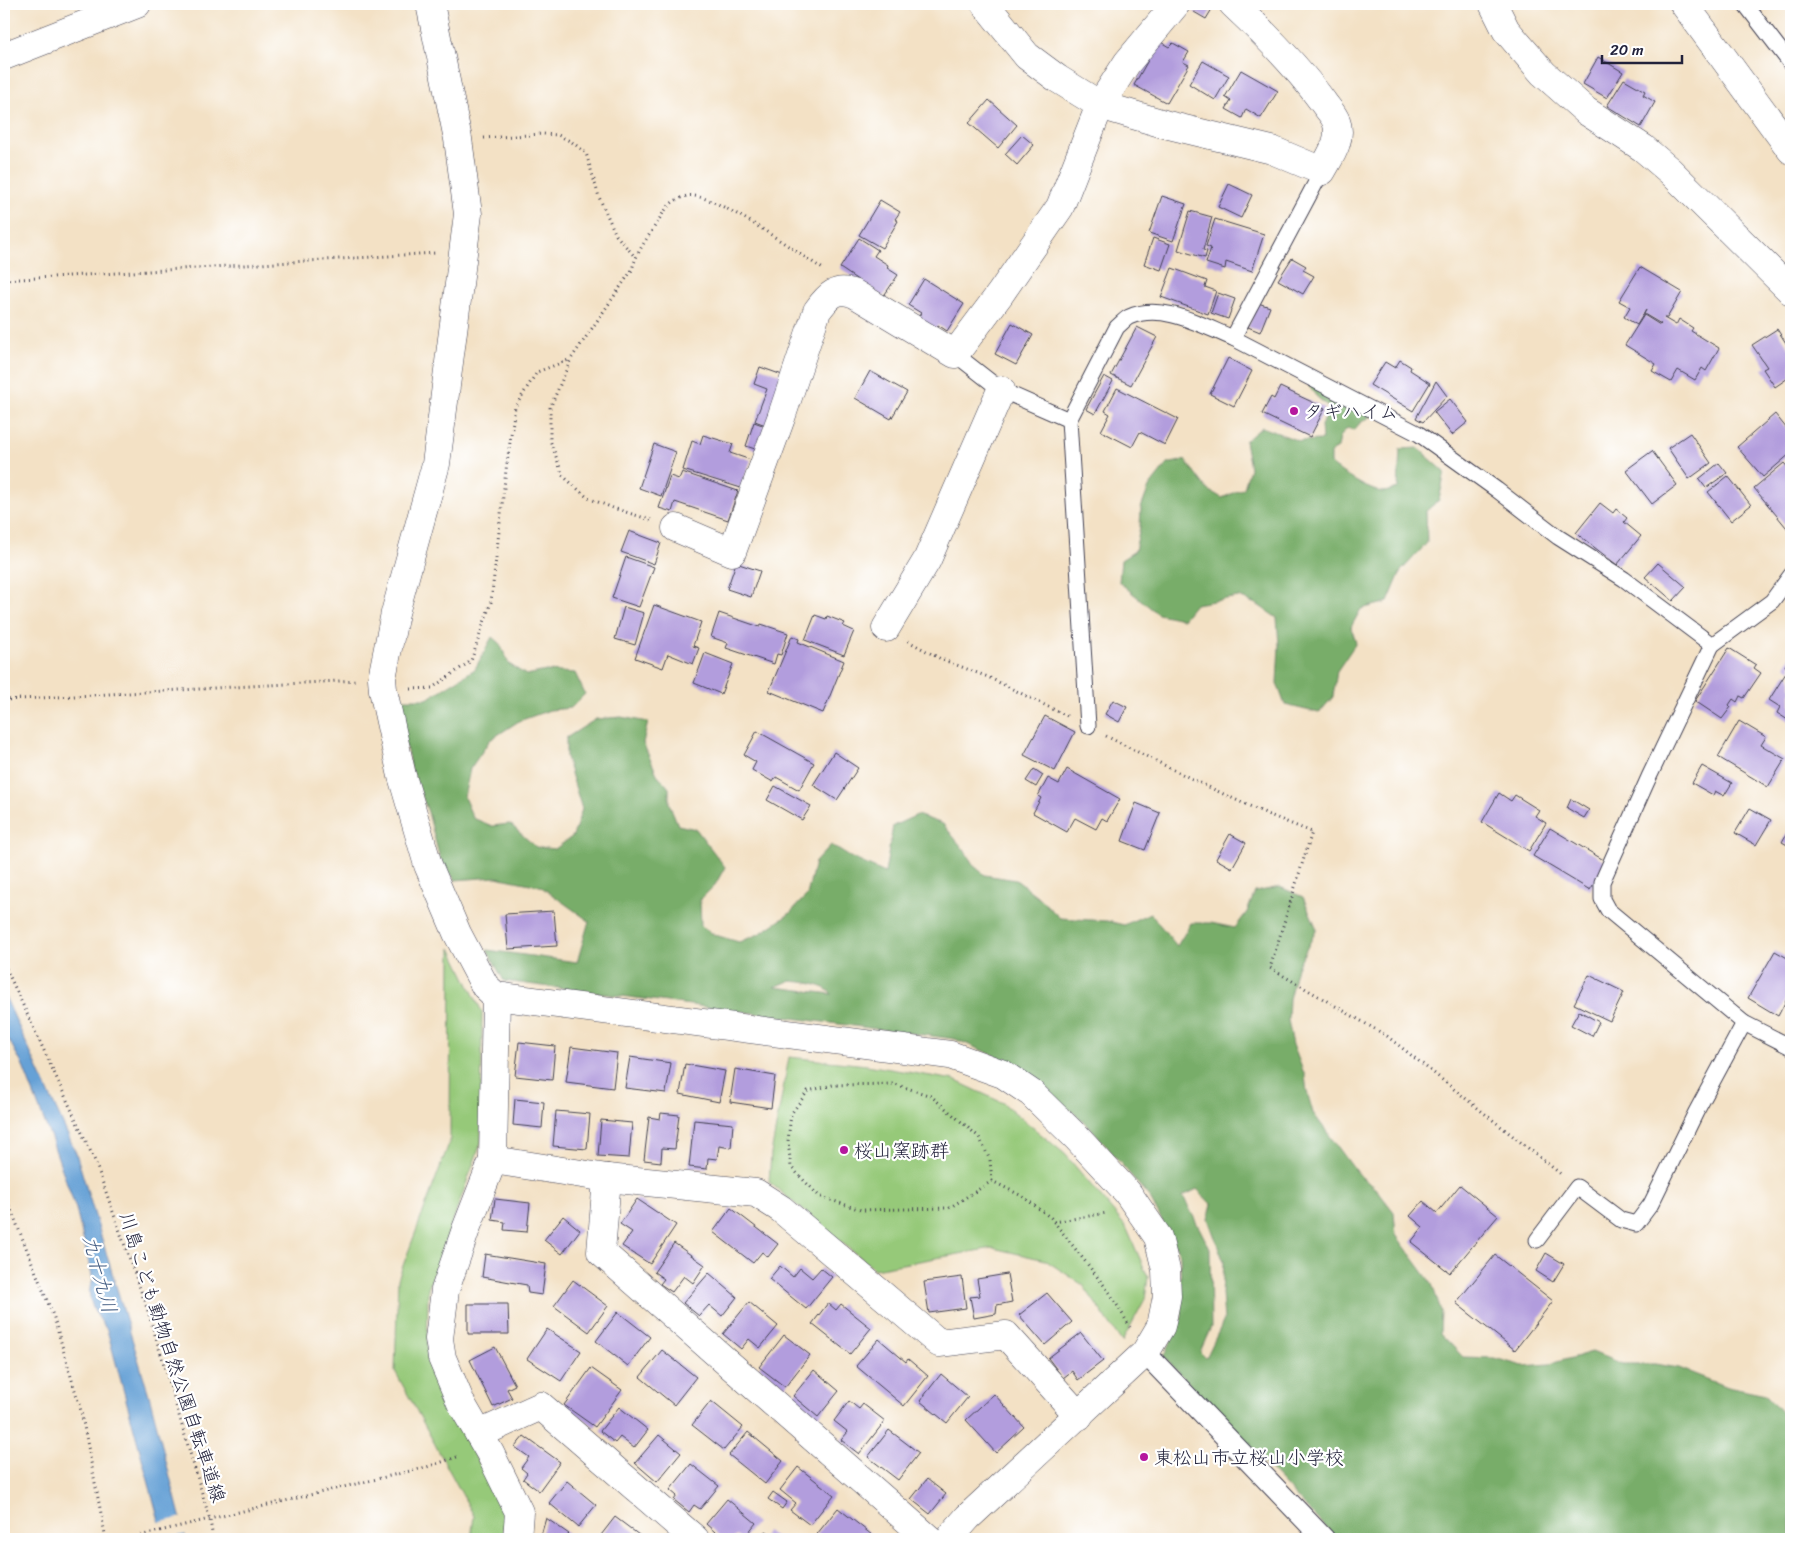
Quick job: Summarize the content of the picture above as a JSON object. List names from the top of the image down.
{
  "streets": {
    "path": ["川島こども動物自然公園自転車道線"]
  },
  "water": ["九十九川"],
  "places": ["タギハイム", "桜山窯跡群", "東松山市立桜山小学校"],
  "scale_bar": "20 m"
}
